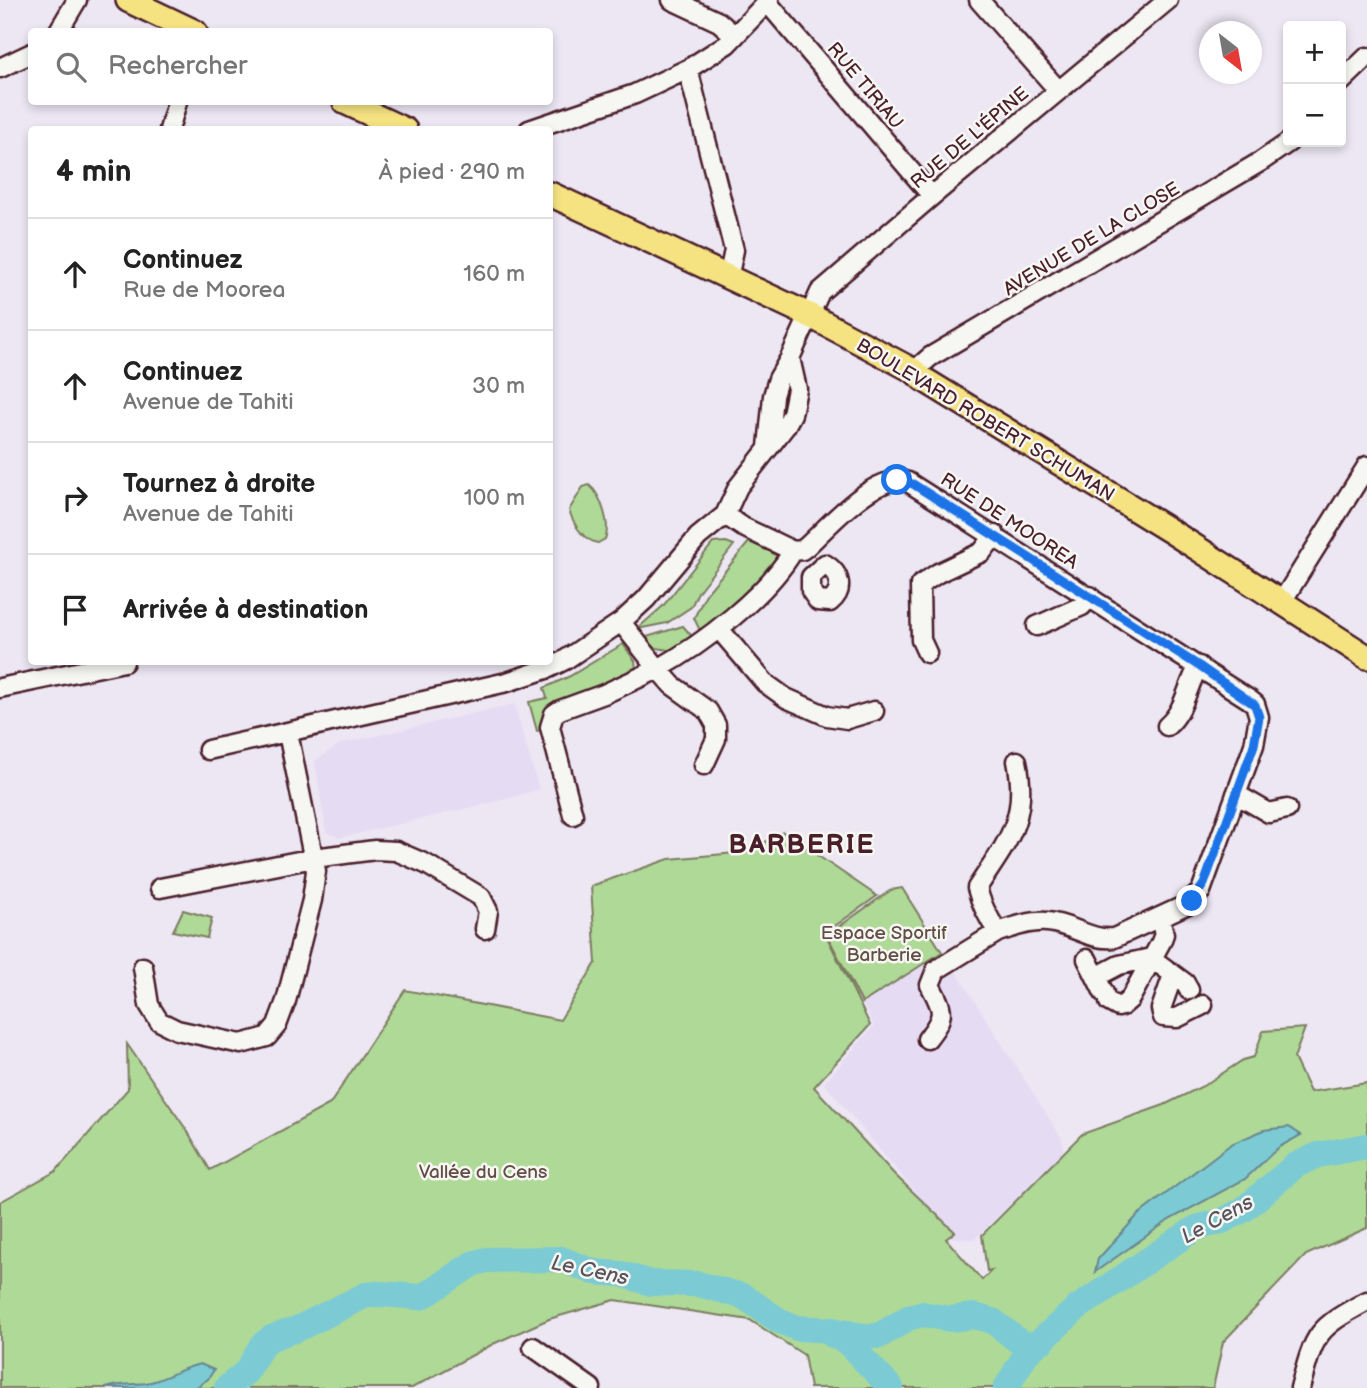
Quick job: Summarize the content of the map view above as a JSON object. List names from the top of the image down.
{
  "streets": {
    "main road": ["BOULEVARD ROBERT SCHUMAN"],
    "street": [
      "RUE TIRIAU",
      "RUE DE L'ÉPINE",
      "AVENUE DE LA CLOSE",
      "RUE DE MOOREA"
    ]
  },
  "crossings": [
    ["RUE TIRIAU", "RUE DE L'ÉPINE"],
    ["RUE DE L'ÉPINE", "BOULEVARD ROBERT SCHUMAN"],
    ["AVENUE DE LA CLOSE", "BOULEVARD ROBERT SCHUMAN"]
  ],
  "districts": ["BARBERIE"],
  "water": ["Le Cens"],
  "parks": ["Espace Sportif Barberie", "Vallée du Cens"],
  "north": "bottom right",
  "page": {
    "map_buttons": ["+", "−"],
    "search": "Rechercher",
    "heading": ["4 min", "À pied · 290 m"],
    "list": [
      ["Continuez", "Rue de Moorea", "160 m"],
      ["Continuez", "Avenue de Tahiti", "30 m"],
      ["Tournez à droite", "Avenue de Tahiti", "100 m"],
      "Arrivée à destination"
    ]
  }
}
